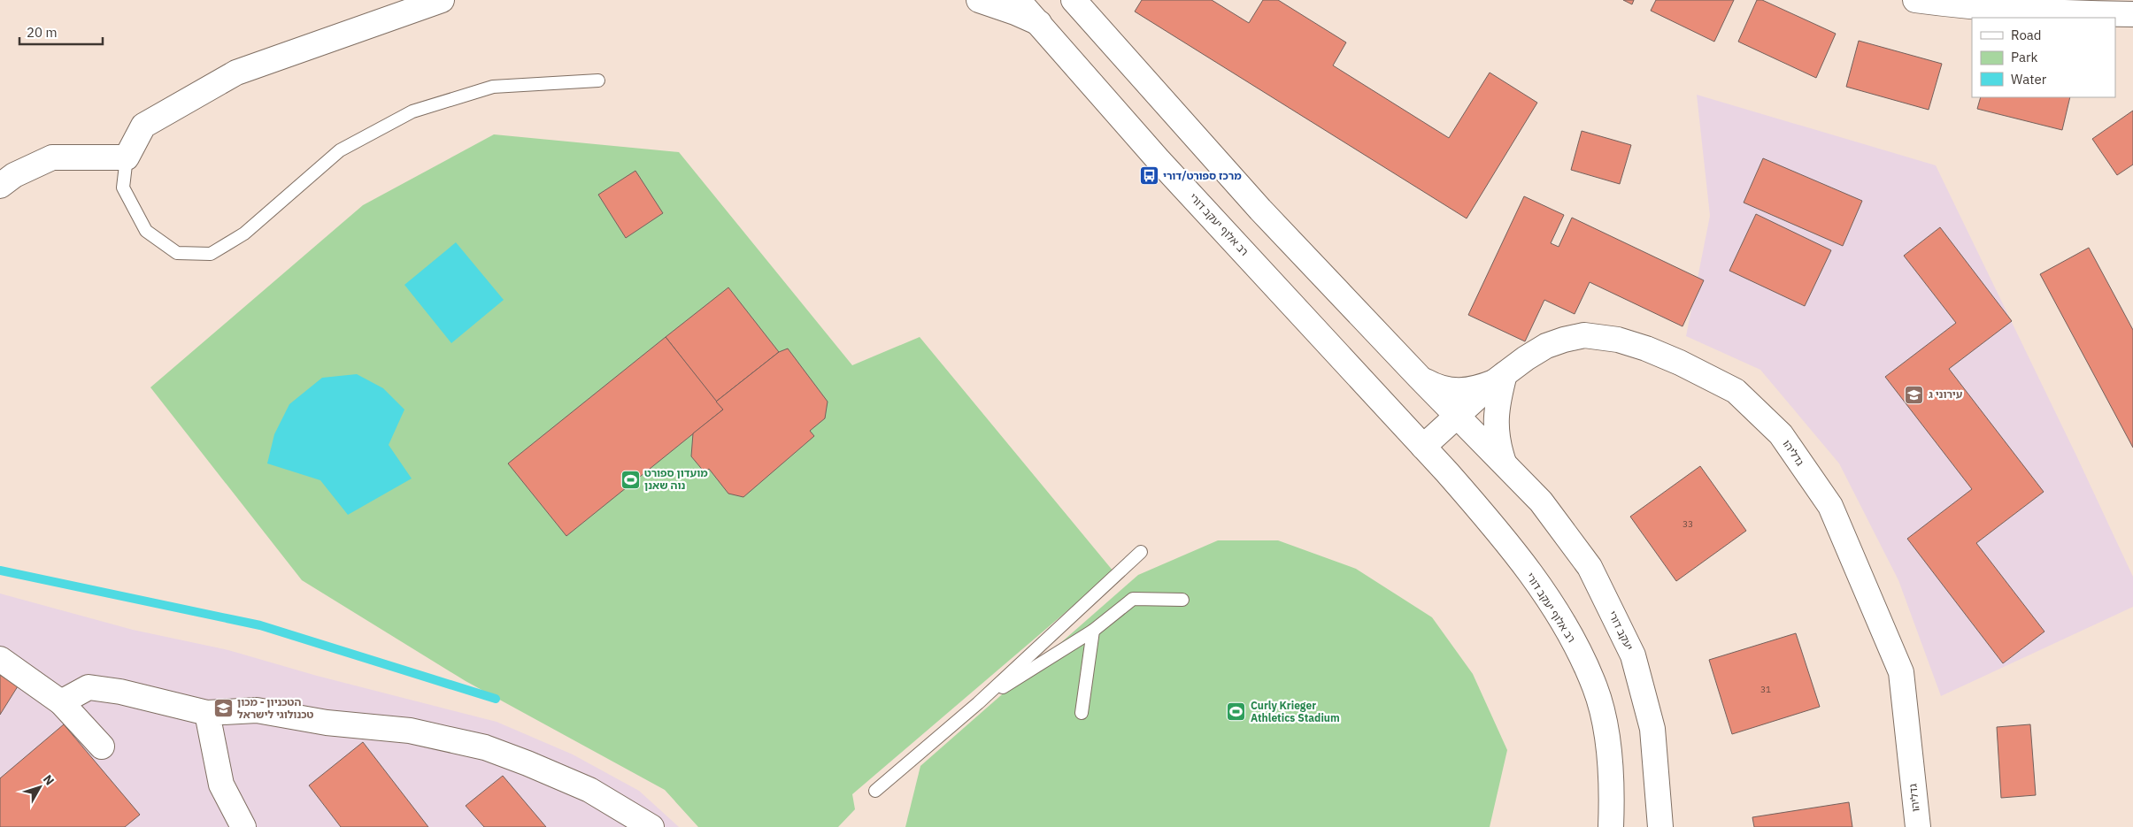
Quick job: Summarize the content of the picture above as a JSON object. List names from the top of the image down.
{
  "streets": {
    "street": ["רב אלוף יעקב דורי", "גדליהו", "יעקב דורי"]
  },
  "places": {
    "bus stop": ["מרכז ספורט/דורי"],
    "school or university": ["עירוני ג", "הטכניון - מכון טכנולוגי לישראל"],
    "sports": ["מועדון ספורט נוה שאנן", "Curly Krieger Athletics Stadium"]
  },
  "house_numbers": ["33", "31"],
  "legend": ["Road", "Park", "Water"],
  "scale_bar": "20 m",
  "north": "top right"
}
